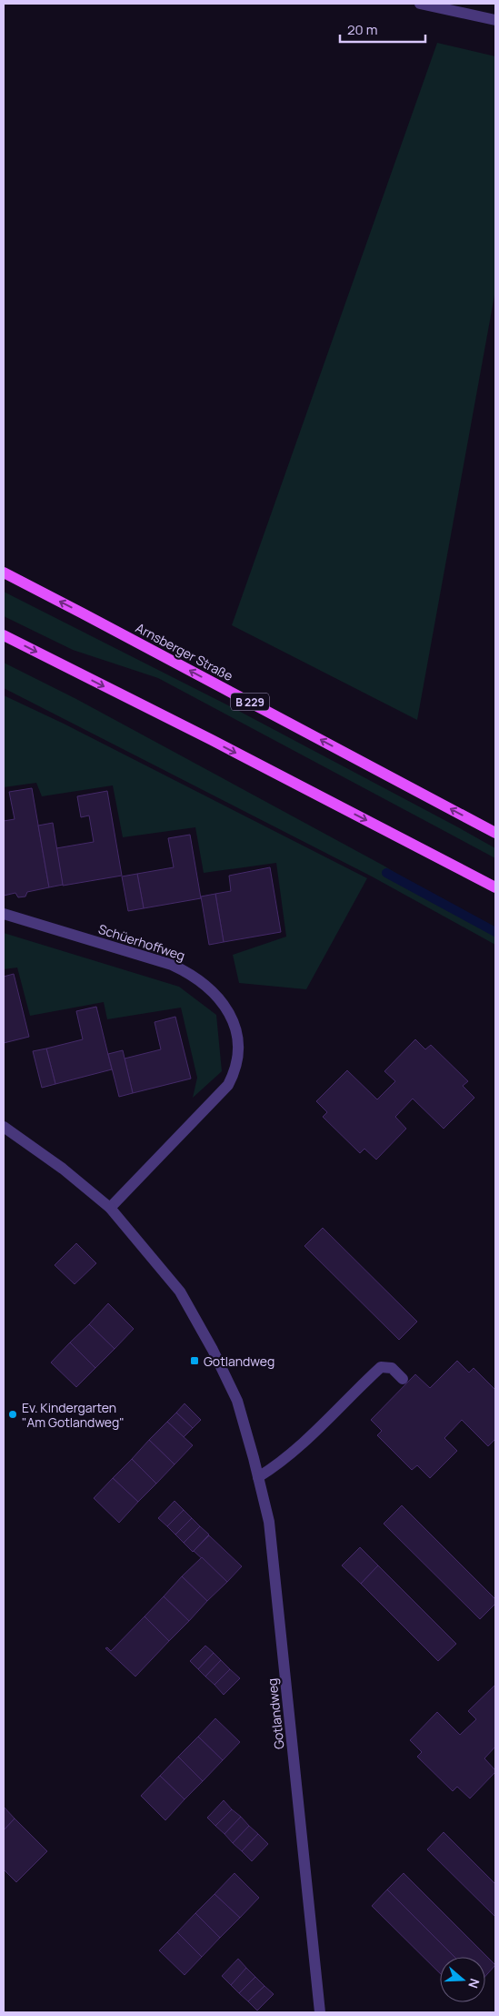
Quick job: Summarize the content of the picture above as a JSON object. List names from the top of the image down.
{
  "streets": {
    "main road": ["Arnsberger Straße", "B 229"],
    "street": ["Schüerhoffweg", "Gotlandweg"]
  },
  "crossings": [
    ["Schüerhoffweg", "Gotlandweg"]
  ],
  "places": {
    "transit": ["Gotlandweg"],
    "other": ["Ev. Kindergarten \"Am Gotlandweg\""]
  },
  "scale_bar": "20 m",
  "north": "right"
}
